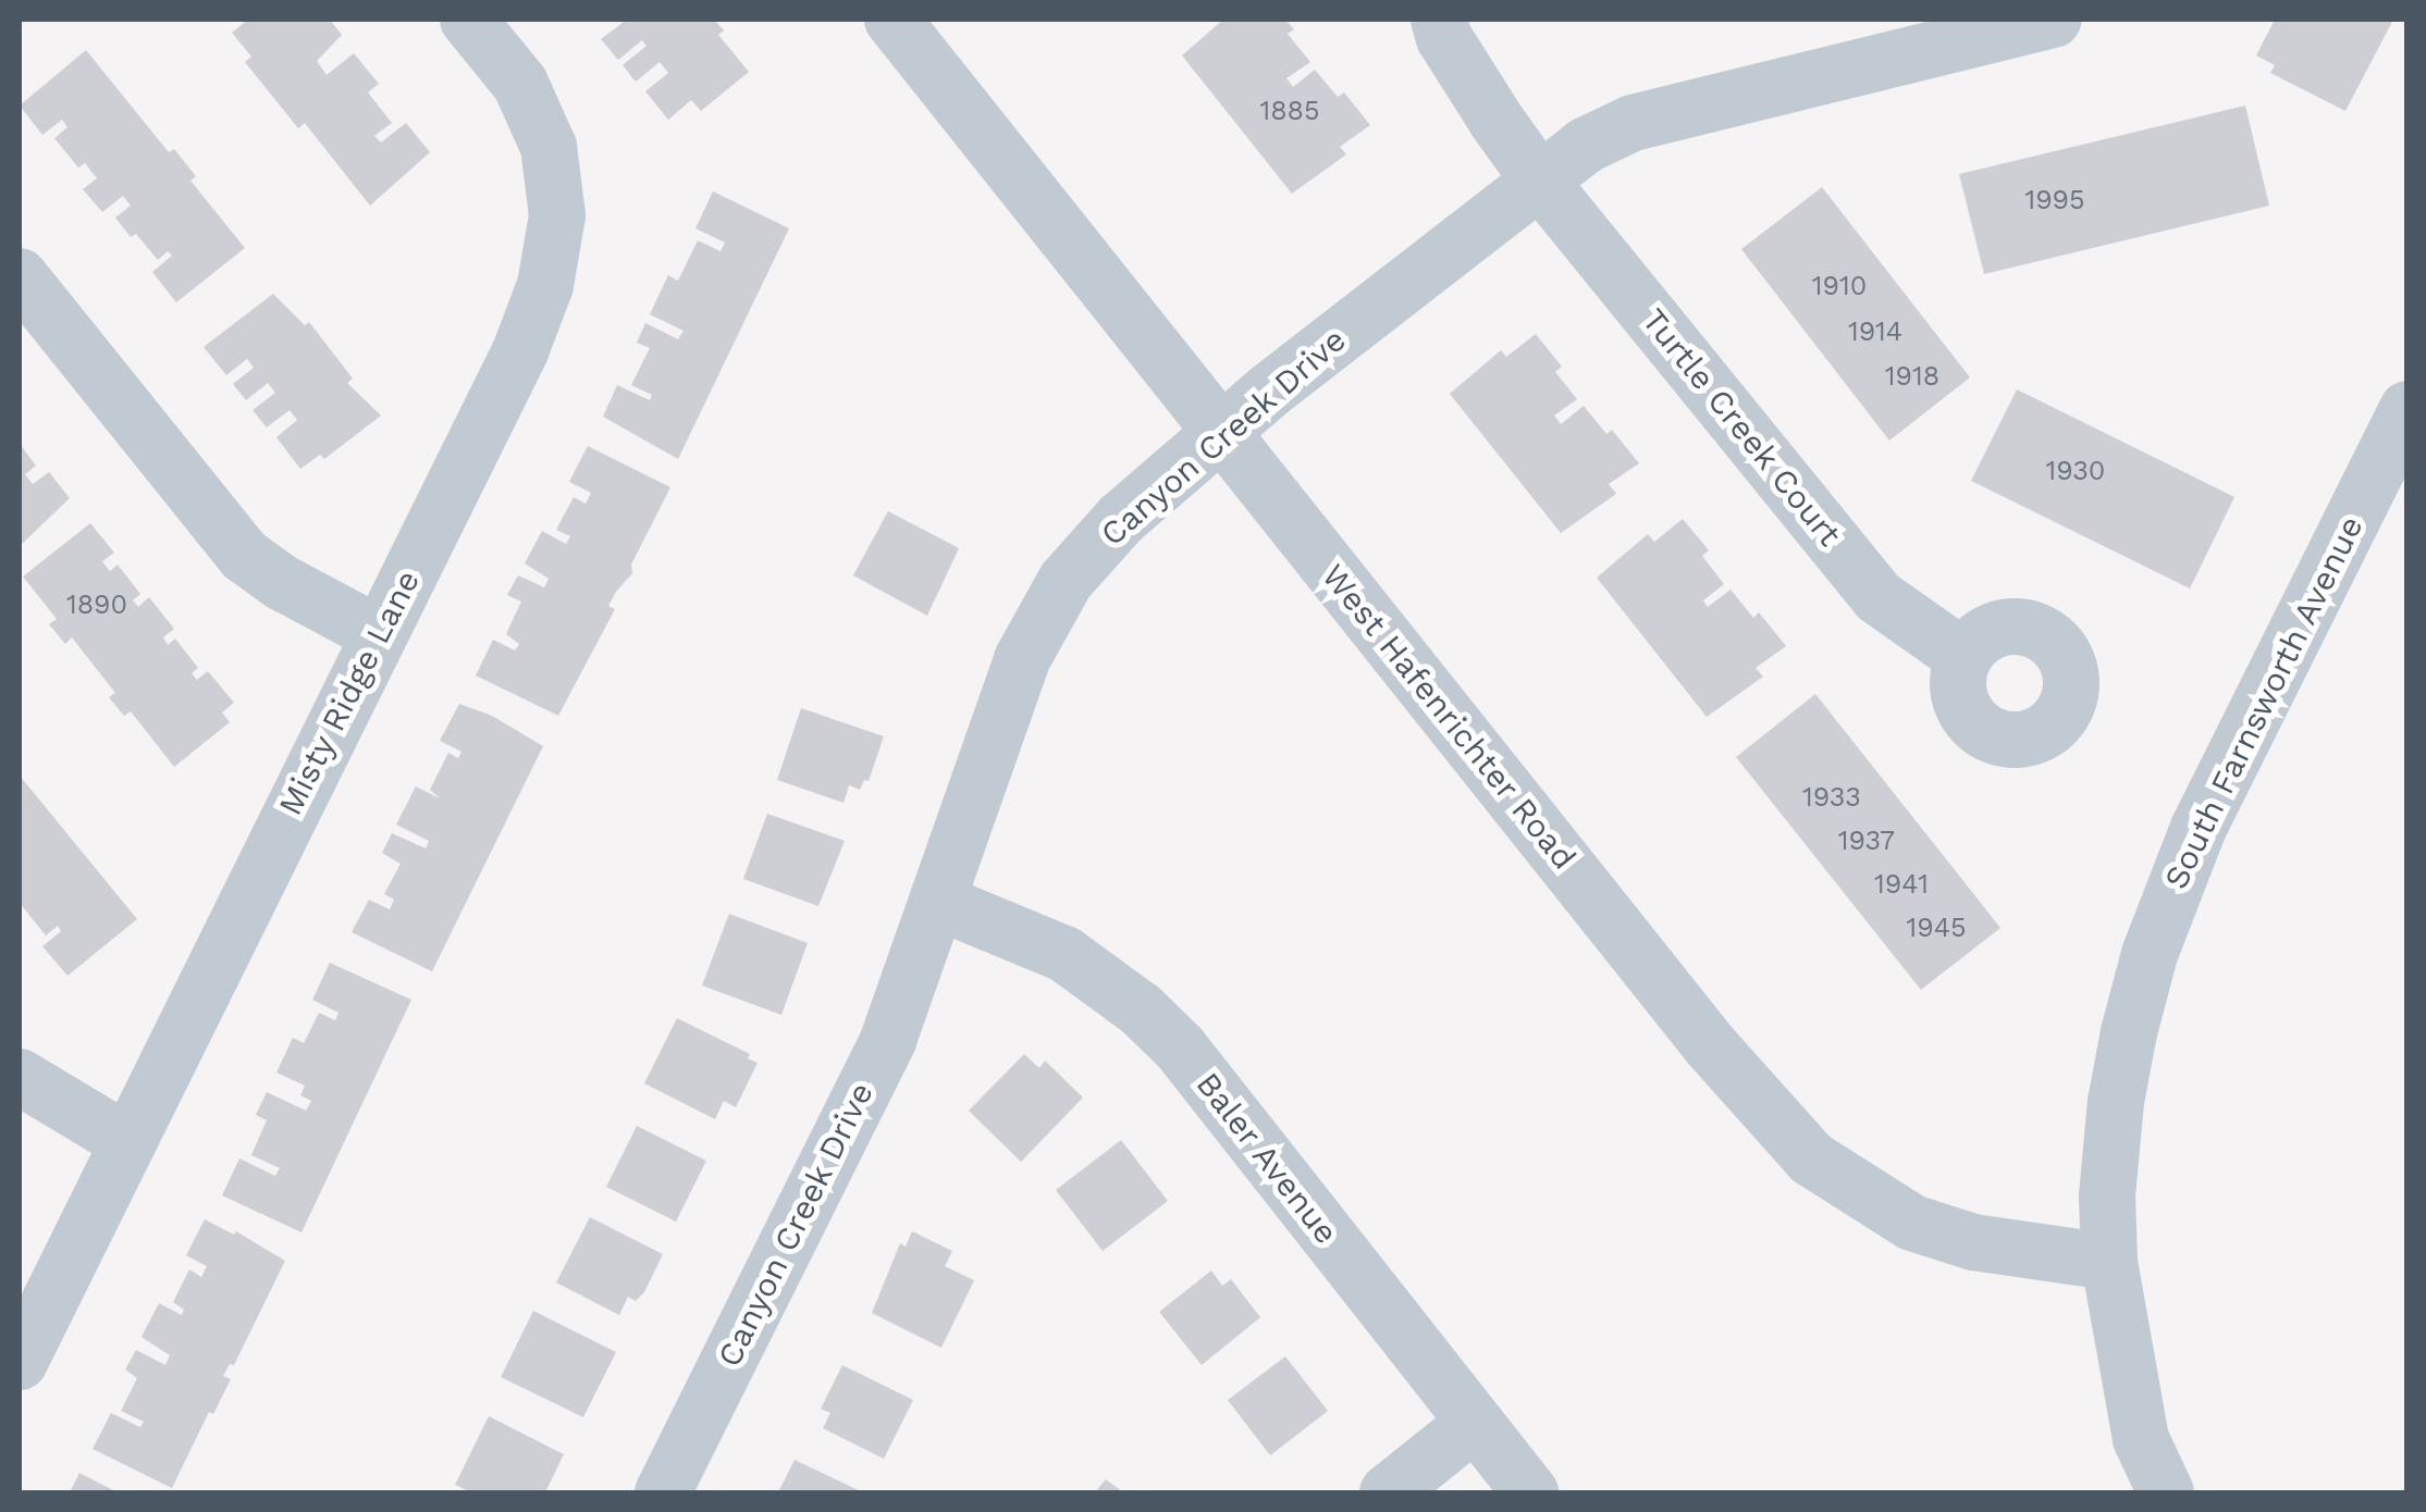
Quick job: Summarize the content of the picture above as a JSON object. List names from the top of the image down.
{
  "streets": {
    "street": [
      "Turtle Creek Court",
      "Canyon Creek Drive",
      "Misty Ridge Lane",
      "South Farnsworth Avenue",
      "West Hafenrichter Road",
      "Baler Avenue"
    ]
  },
  "crossings": [
    ["Turtle Creek Court", "Canyon Creek Drive"],
    ["Canyon Creek Drive", "West Hafenrichter Road"],
    ["Canyon Creek Drive", "Baler Avenue"],
    ["South Farnsworth Avenue", "West Hafenrichter Road"]
  ],
  "house_numbers": [
    "1885",
    "1995",
    "1910",
    "1914",
    "1918",
    "1930",
    "1890",
    "1933",
    "1937",
    "1941",
    "1945"
  ]
}
